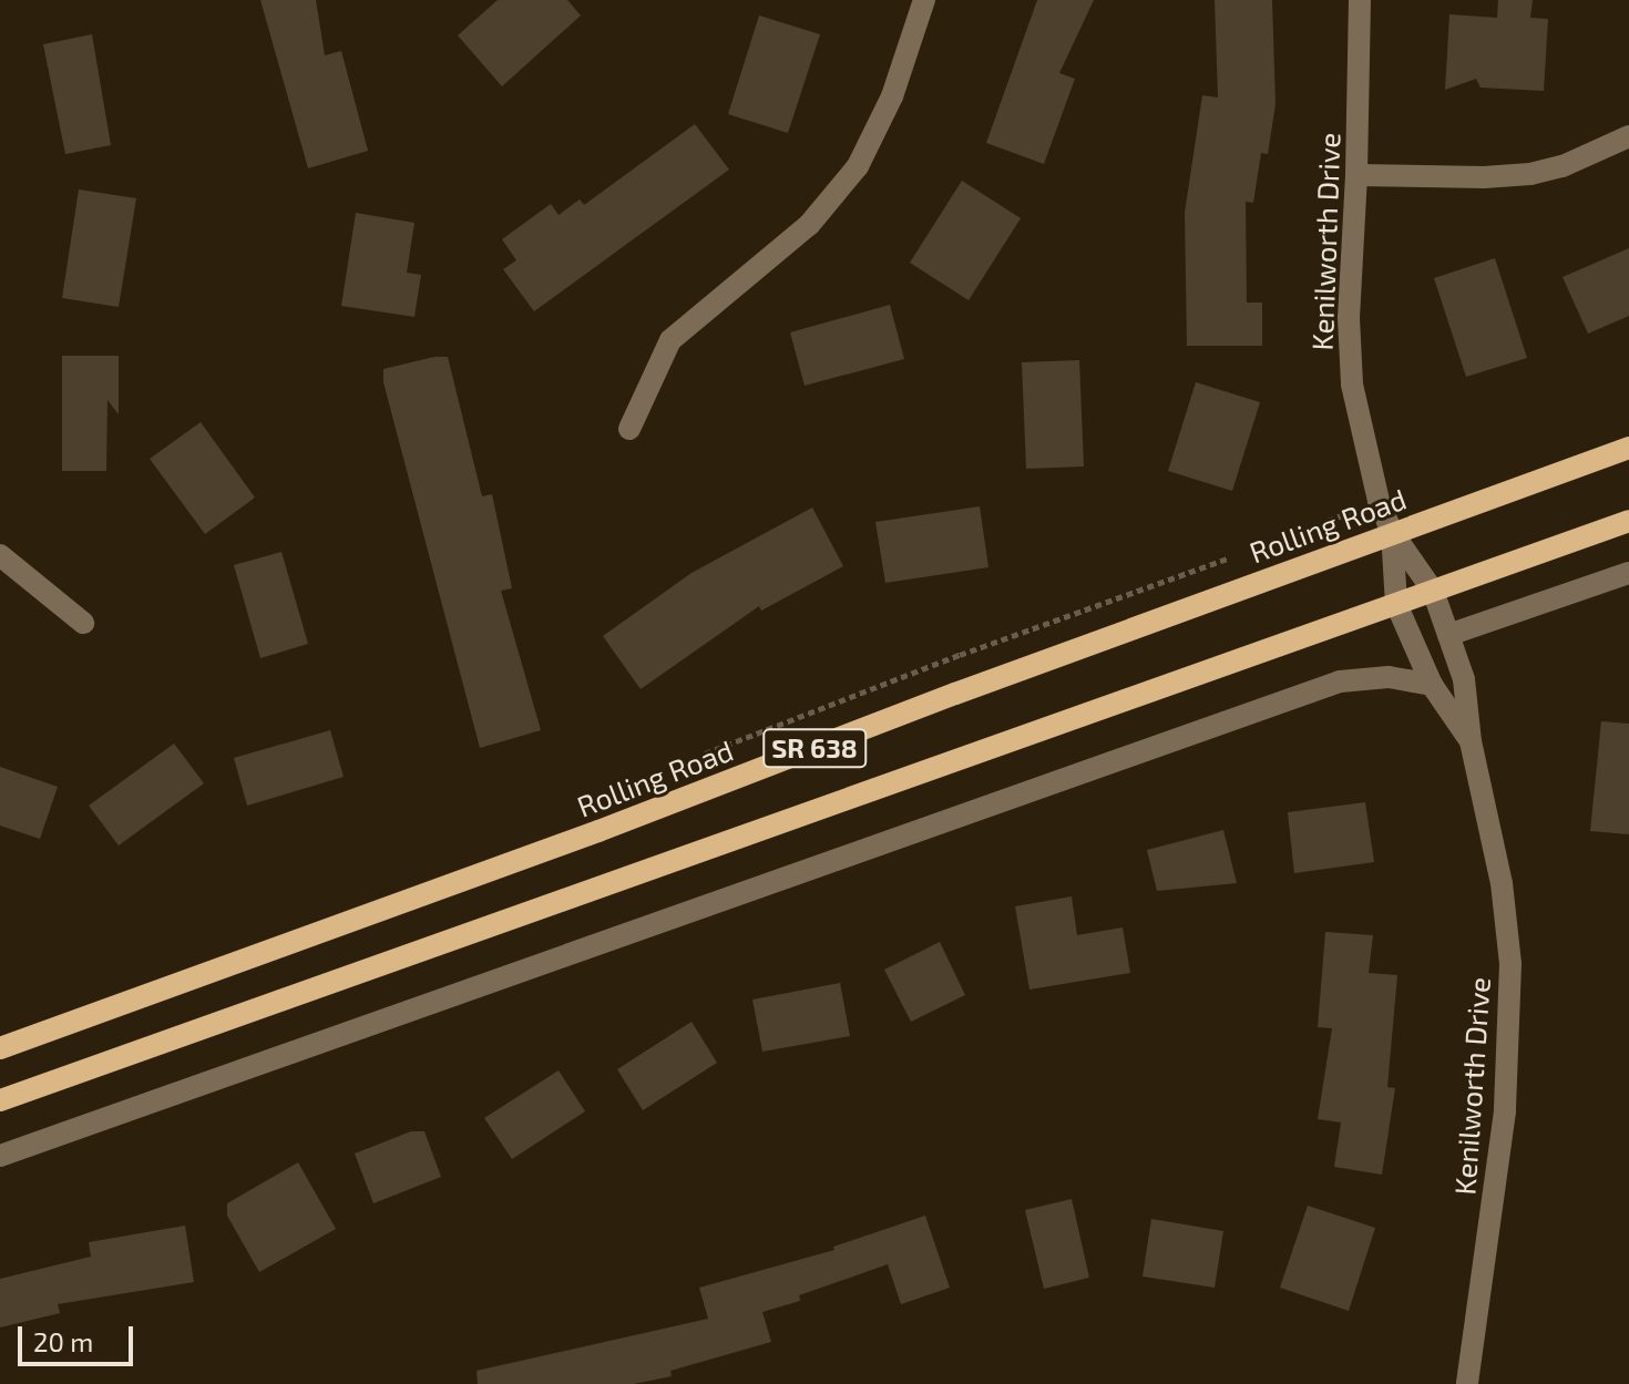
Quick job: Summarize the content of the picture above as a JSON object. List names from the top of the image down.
{
  "streets": {
    "main road": ["Rolling Road", "SR 638"],
    "street": ["Kenilworth Drive"]
  },
  "crossings": [
    ["Kenilworth Drive", "Rolling Road"],
    ["Kenilworth Drive", "SR 638"]
  ],
  "scale_bar": "20 m"
}
